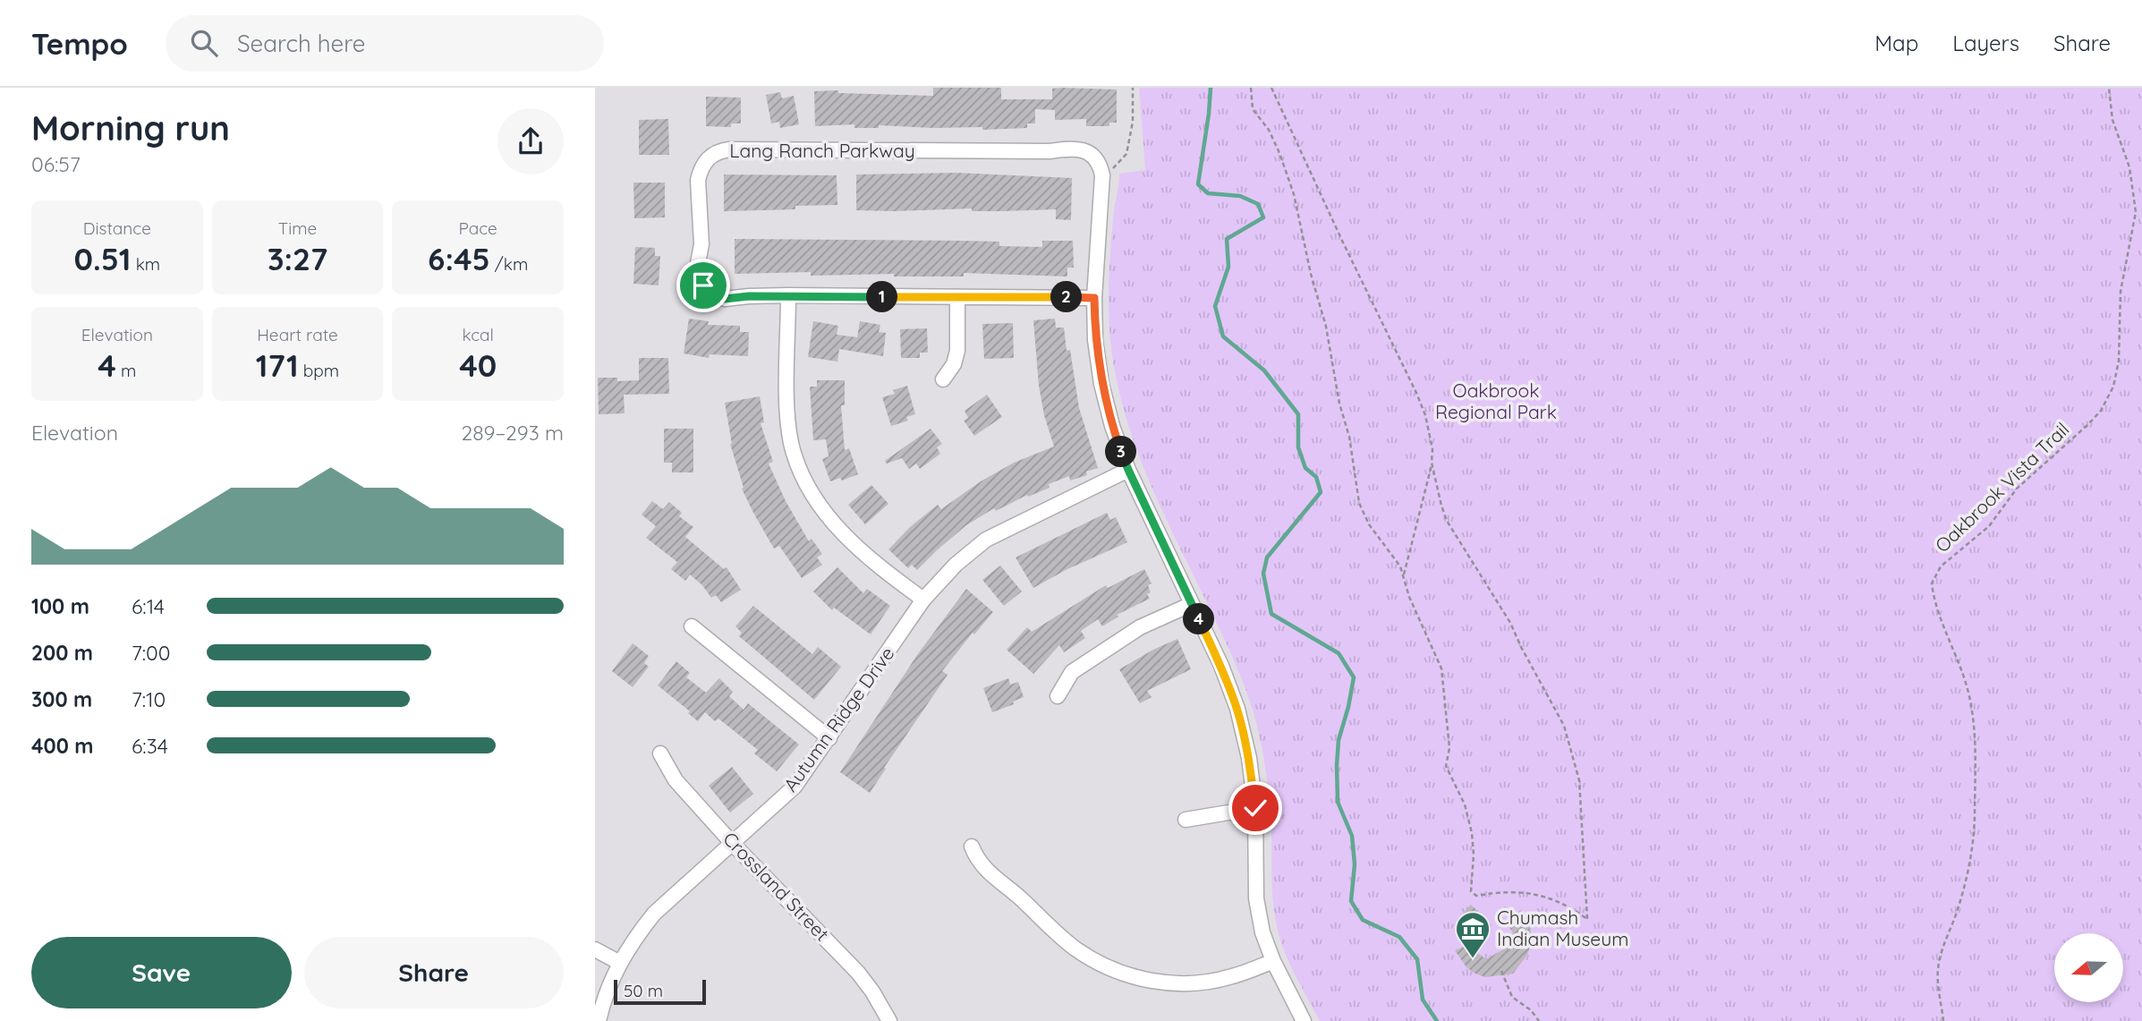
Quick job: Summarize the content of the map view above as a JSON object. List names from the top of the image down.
{
  "streets": {
    "street": ["Lang Ranch Parkway", "Autumn Ridge Drive", "Crossland Street"],
    "path": ["Oakbrook Vista Trail"]
  },
  "crossings": [
    ["Autumn Ridge Drive", "Crossland Street"]
  ],
  "parks": ["Oakbrook Regional Park"],
  "places": {
    "museum": ["Chumash Indian Museum"]
  },
  "scale_bar": "50 m",
  "north": "left",
  "page": {
    "header": "Tempo",
    "search": "Search here",
    "nav": ["Map", "Layers", "Share"],
    "heading": ["Morning run", "06:57"],
    "stats": [
      ["Distance", "0.51 km"],
      ["Time", "3:27"],
      ["Pace", "6:45 /km"],
      ["Elevation", "4 m"],
      ["Heart rate", "171 bpm"],
      ["kcal", "40"]
    ],
    "pins": [
      "1",
      "2",
      "3",
      "4"
    ],
    "chart": ["Elevation", "289–293 m"],
    "list": [
      {
        "name": "100 m",
        "note": "6:14"
      },
      {
        "name": "200 m",
        "note": "7:00"
      },
      {
        "name": "300 m",
        "note": "7:10"
      },
      {
        "name": "400 m",
        "note": "6:34"
      }
    ],
    "buttons": ["Save", "Share"],
    "scale": "50 m"
  }
}
